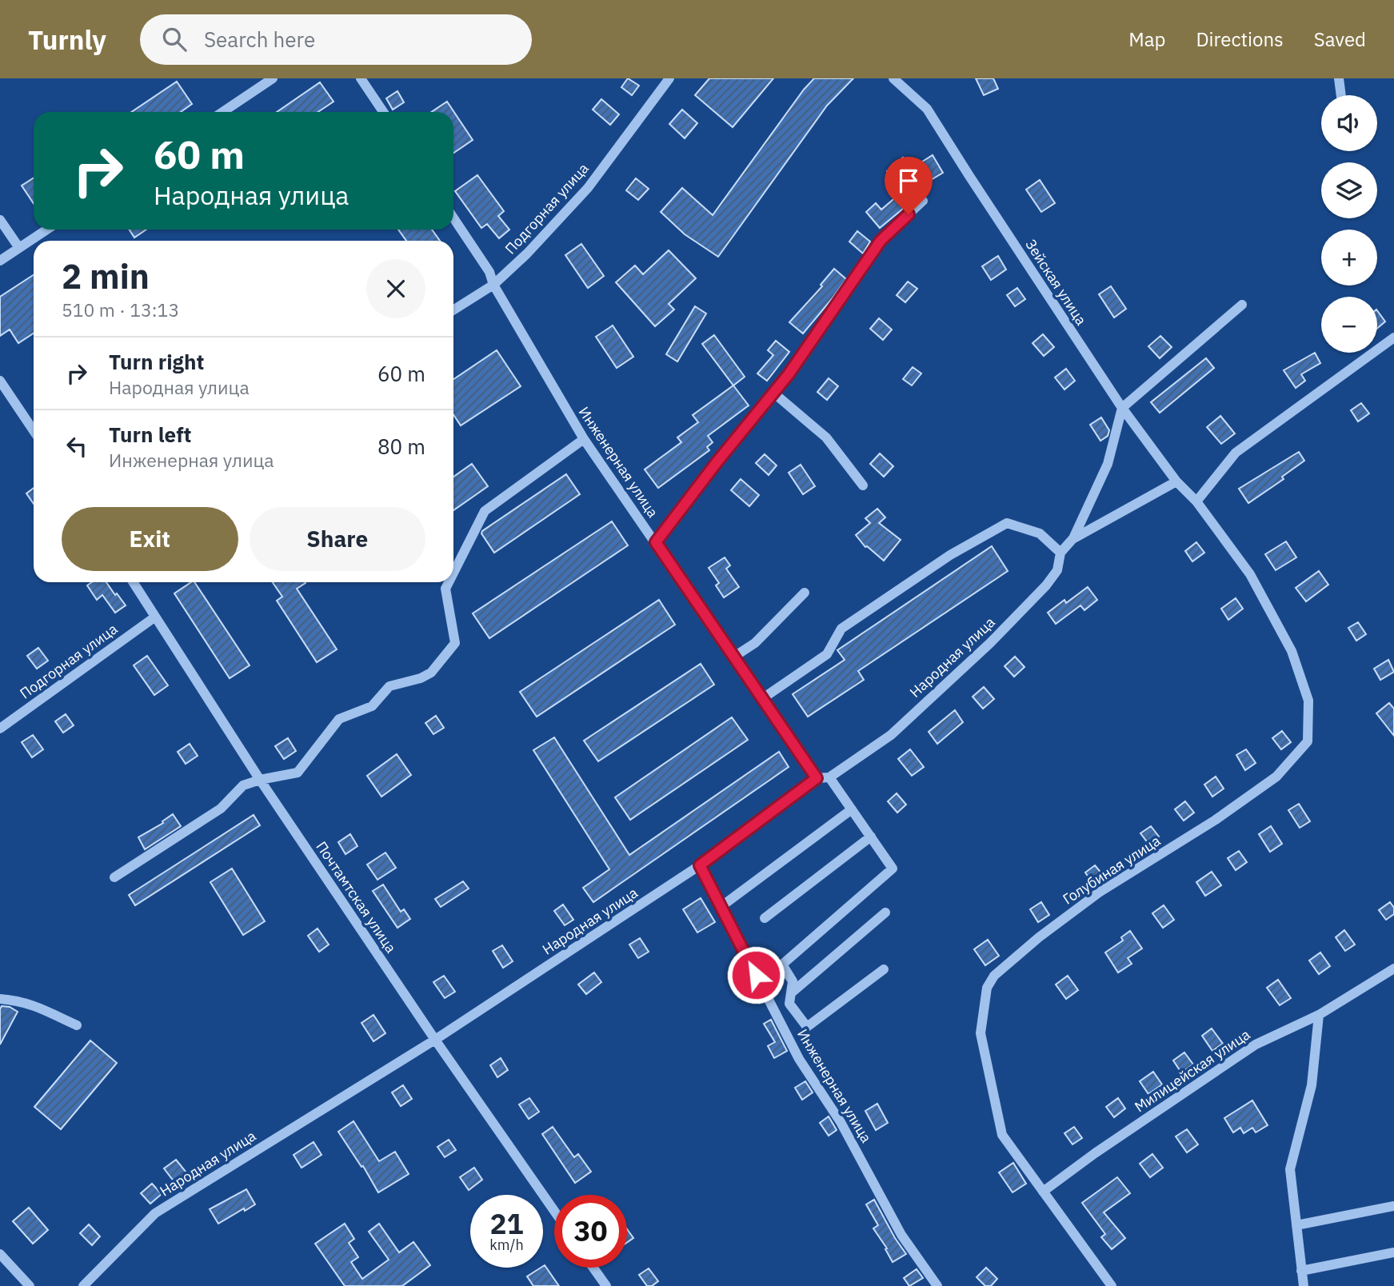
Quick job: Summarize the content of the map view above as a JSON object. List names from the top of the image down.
{
  "streets": {
    "street": [
      "Подгорная улица",
      "Зейская улица",
      "Инженерная улица",
      "Народная улица",
      "Голубиная улица",
      "Почтамтская улица",
      "Милицейская улица"
    ]
  },
  "crossings": [
    ["Подгорная улица", "Инженерная улица"],
    ["Подгорная улица", "Почтамтская улица"],
    ["Зейская улица", "Народная улица"],
    ["Зейская улица", "Голубиная улица"],
    ["Инженерная улица", "Народная улица"],
    ["Народная улица", "Почтамтская улица"],
    ["Голубиная улица", "Милицейская улица"]
  ],
  "page": {
    "header": "Turnly",
    "search": "Search here",
    "nav": ["Map", "Directions", "Saved"],
    "map_buttons": ["+", "−"],
    "turn": ["60 m", "Народная улица"],
    "heading": ["2 min", "510 m · 13:13"],
    "list": [
      {
        "name": "Turn right",
        "note": "Народная улица",
        "value": "60 m"
      },
      {
        "name": "Turn left",
        "note": "Инженерная улица",
        "value": "80 m"
      }
    ],
    "buttons": ["Exit", "Share"],
    "speed": "21 km/h",
    "limit": "30"
  }
}
